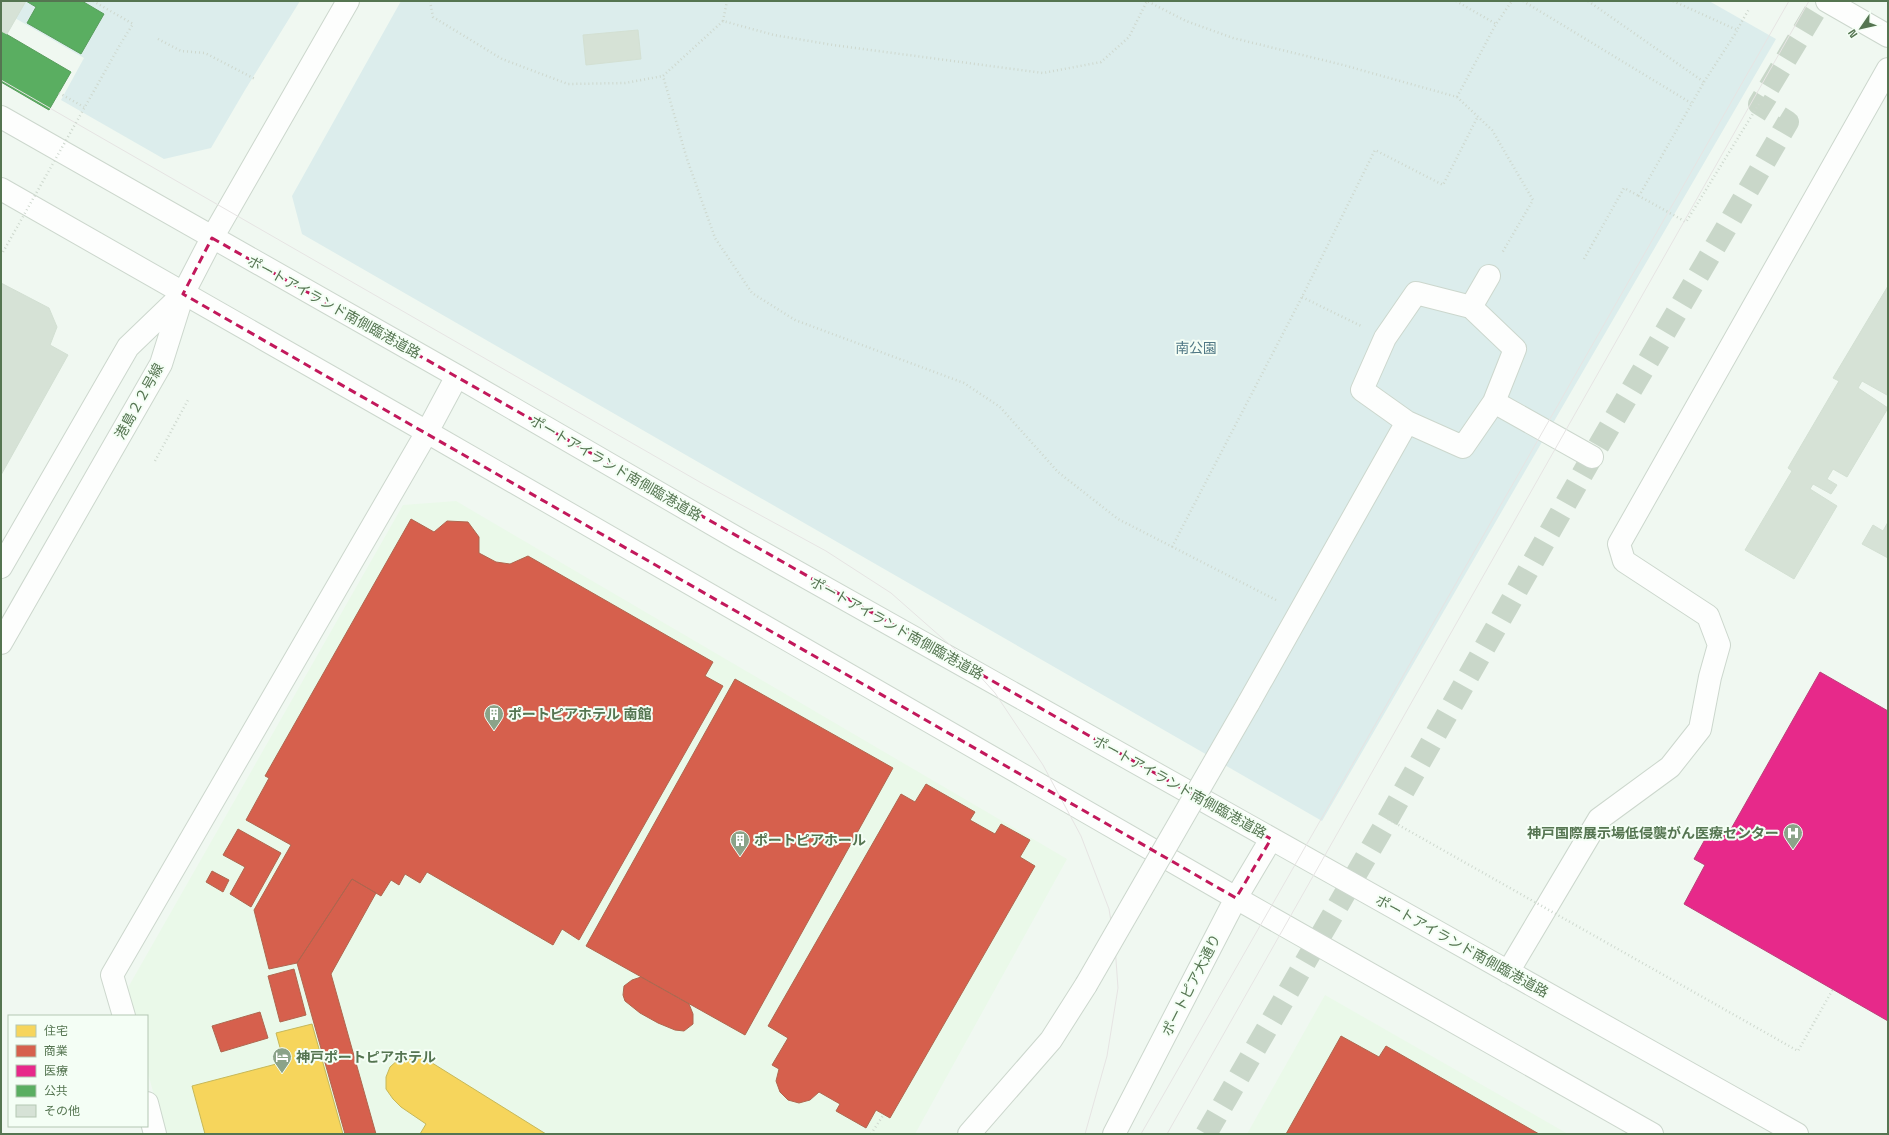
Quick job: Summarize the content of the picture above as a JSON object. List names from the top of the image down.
{
  "streets": {
    "street": ["ポートアイランド南側臨港道路", "港島２２号線", "ポートピア大通り"]
  },
  "crossings": [
    ["ポートアイランド南側臨港道路", "ポートピア大通り"]
  ],
  "parks": ["南公園"],
  "places": {
    "building": ["ポートピアホテル 南館", "ポートピアホール"],
    "hospital": ["神戸国際展示場低侵襲がん医療センター"],
    "hotel": ["神戸ポートピアホテル"]
  },
  "legend": [
    "住宅",
    "商業",
    "医療",
    "公共",
    "その他"
  ],
  "north": "bottom left"
}
